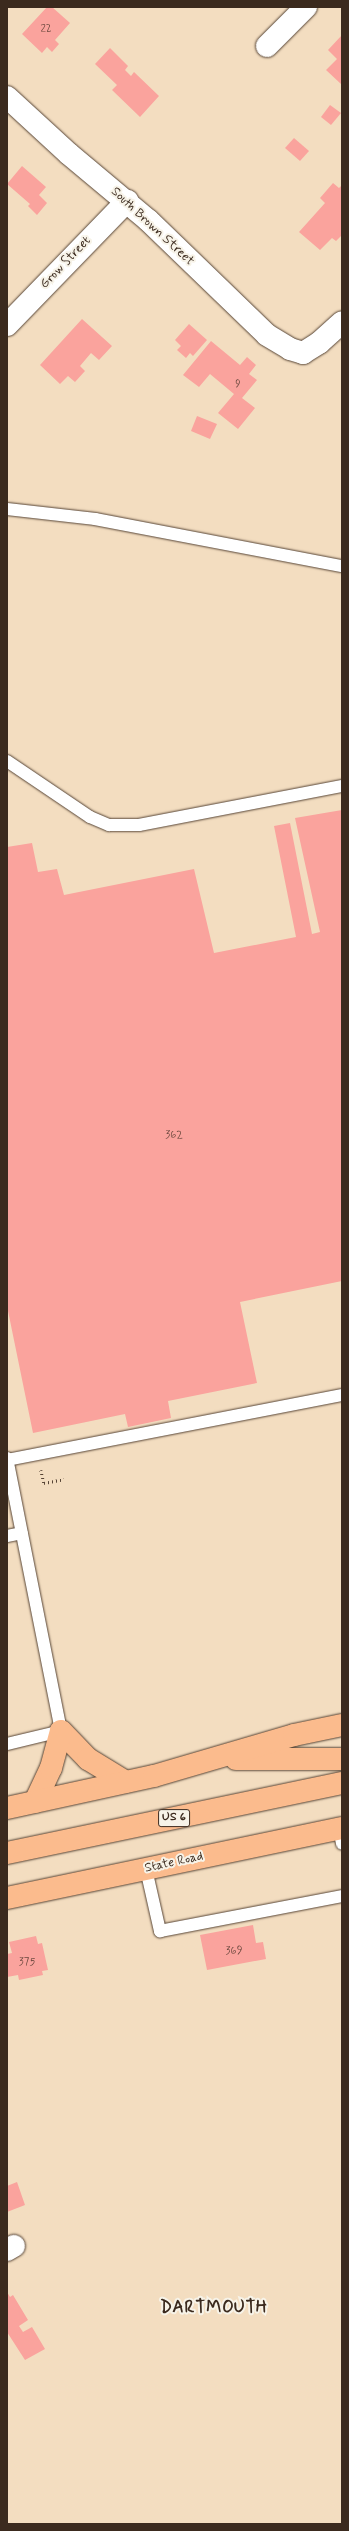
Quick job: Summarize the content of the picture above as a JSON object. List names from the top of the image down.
{
  "streets": {
    "main road": ["US 6", "State Road"],
    "street": ["South Brown Street", "Grow Street"]
  },
  "crossings": [
    ["South Brown Street", "Grow Street"]
  ],
  "districts": ["DARTMOUTH"],
  "house_numbers": [
    "22",
    "9",
    "362",
    "369",
    "375"
  ]
}
